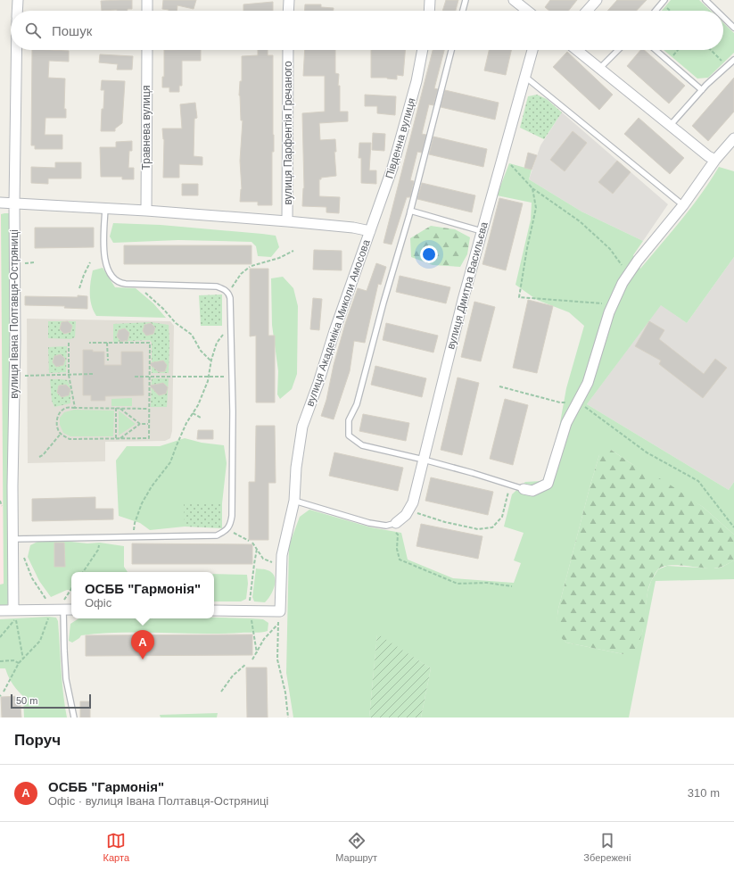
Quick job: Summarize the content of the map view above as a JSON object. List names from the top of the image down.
{
  "streets": {
    "street": [
      "Травнева вулиця",
      "вулиця Парфентія Гречаного",
      "Південна вулиця",
      "вулиця Дмитра Васильєва",
      "вулиця Івана Полтавця-Остряниці",
      "вулиця Академіка Миколи Амосова"
    ]
  },
  "crossings": [
    ["Травнева вулиця", "вулиця Академіка Миколи Амосова"],
    ["вулиця Парфентія Гречаного", "вулиця Академіка Миколи Амосова"],
    ["Південна вулиця", "вулиця Академіка Миколи Амосова"],
    ["вулиця Івана Полтавця-Остряниці", "вулиця Академіка Миколи Амосова"]
  ],
  "scale_bar": "50 m",
  "page": {
    "search": "Пошук",
    "popup": ["ОСББ \"Гармонія\"", "Офіс"],
    "pins": "A",
    "scale": "50 m",
    "heading": "Поруч",
    "list": [
      {
        "mark": "A",
        "name": "ОСББ \"Гармонія\"",
        "note": "Офіс · вулиця Івана Полтавця-Остряниці",
        "value": "310 m"
      }
    ],
    "nav": ["Карта", "Маршрут", "Збережені"]
  }
}
